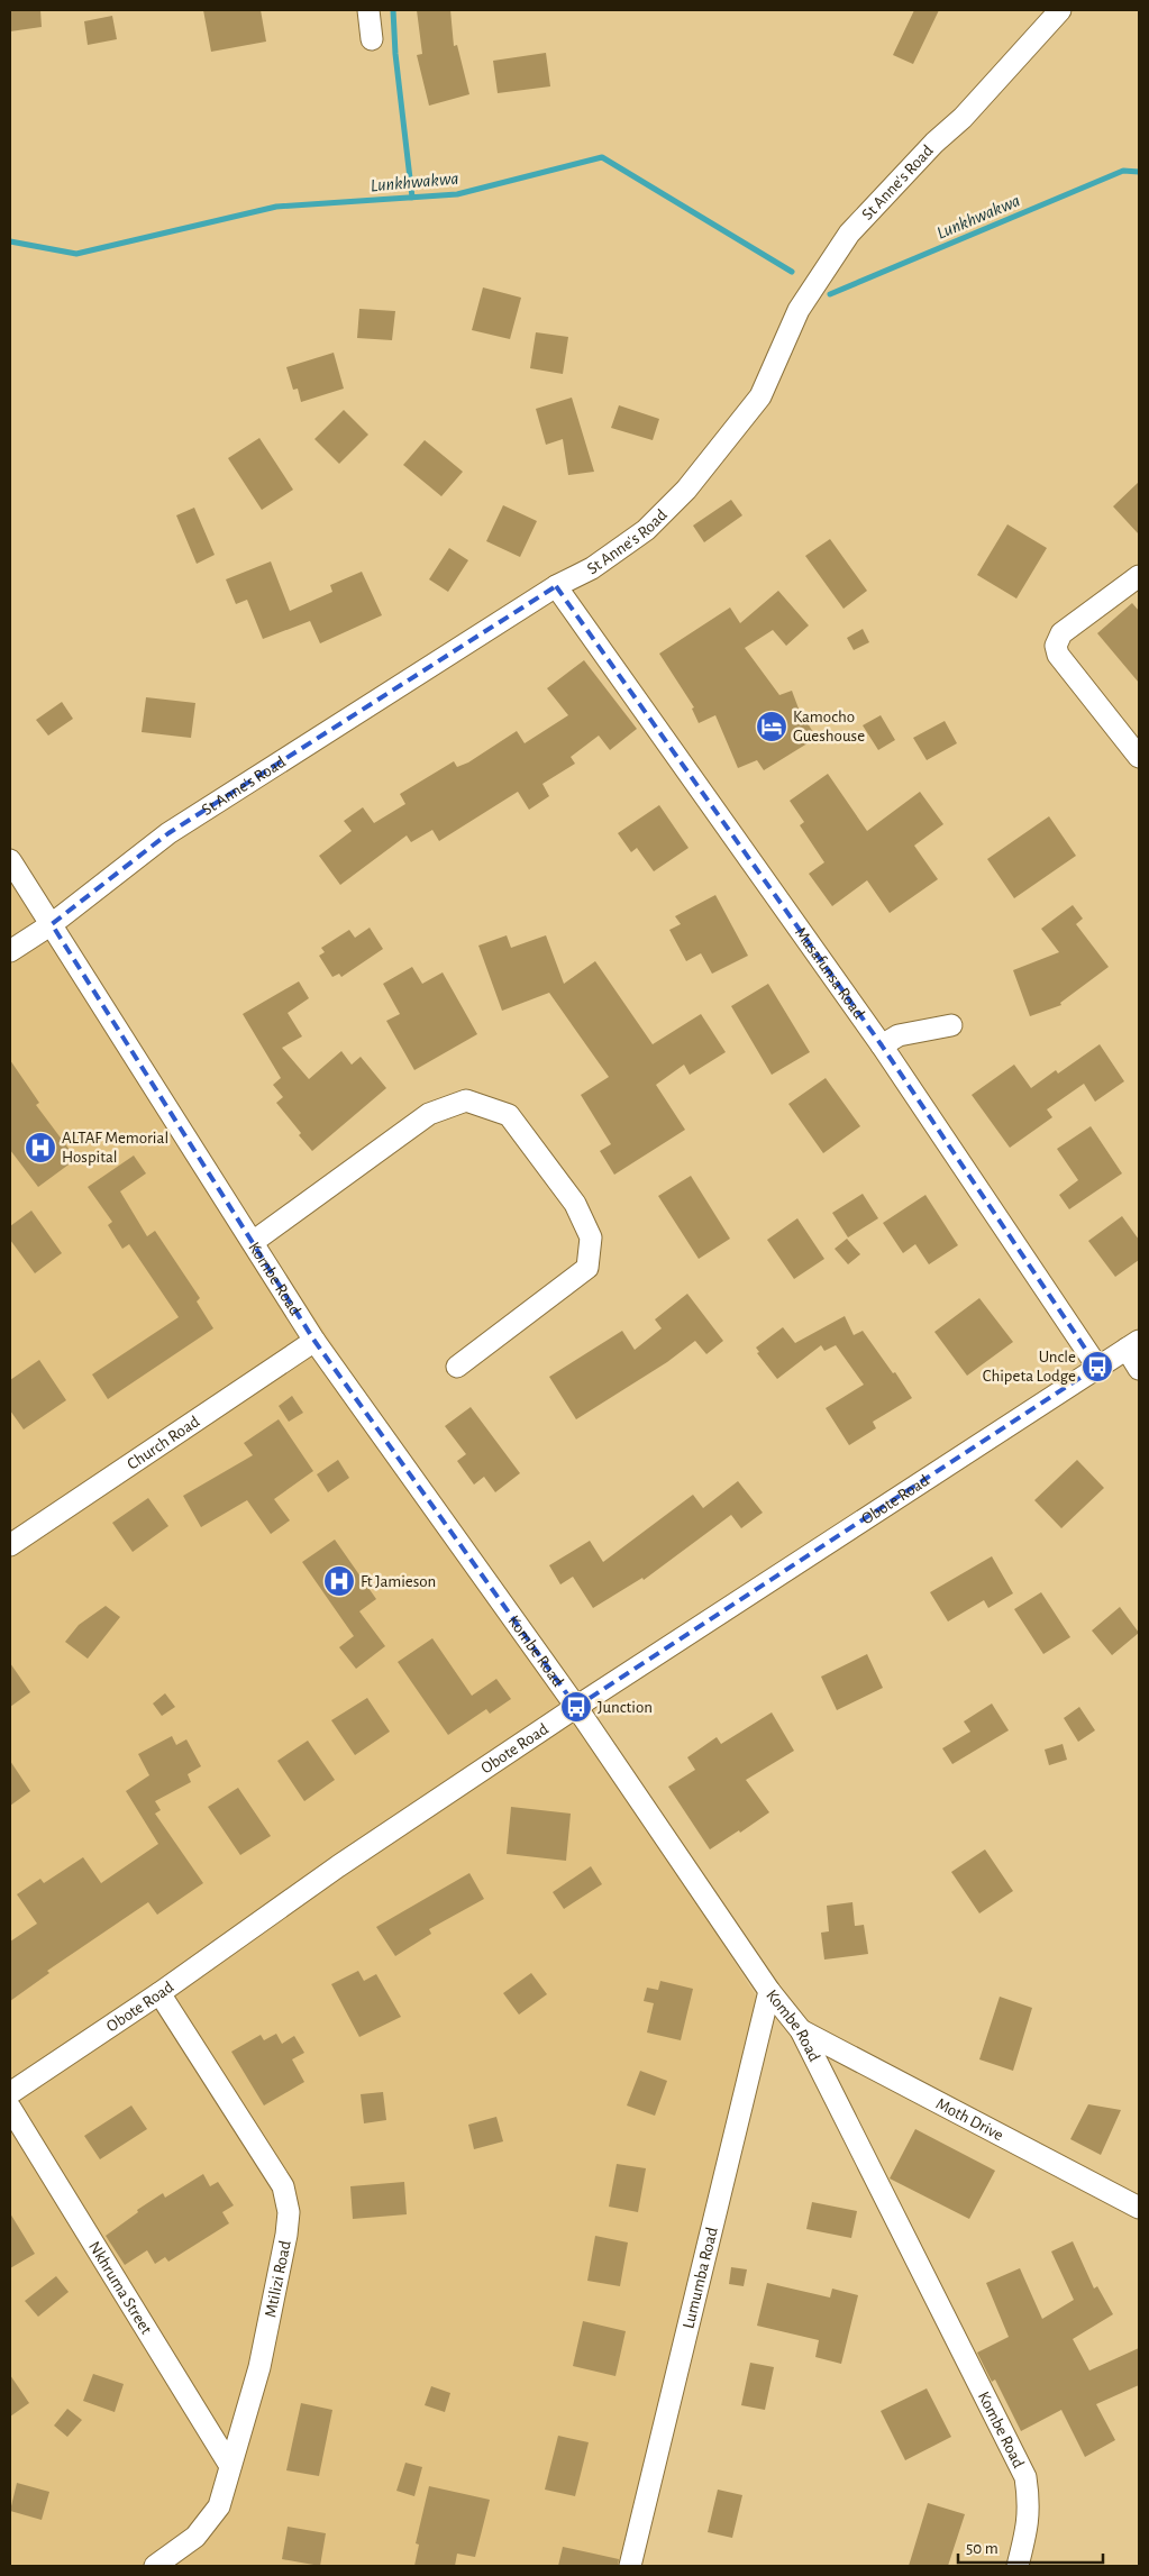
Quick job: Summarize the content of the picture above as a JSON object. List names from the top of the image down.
{
  "streets": {
    "street": [
      "St Anne's Road",
      "Musafunsa Road",
      "Kombe Road",
      "Church Road",
      "Obote Road",
      "Moth Drive",
      "Mtilizi Road",
      "Lumumba Road",
      "Nkhruma Street"
    ]
  },
  "crossings": [
    ["St Anne's Road", "Musafunsa Road"],
    ["St Anne's Road", "Kombe Road"],
    ["Musafunsa Road", "Obote Road"],
    ["Kombe Road", "Church Road"],
    ["Kombe Road", "Obote Road"],
    ["Kombe Road", "Moth Drive"],
    ["Kombe Road", "Lumumba Road"],
    ["Obote Road", "Mtilizi Road"],
    ["Mtilizi Road", "Nkhruma Street"]
  ],
  "water": ["Lunkhwakwa"],
  "places": {
    "hotel": ["Kamocho Gueshouse"],
    "hospital": ["ALTAF Memorial Hospital", "Ft Jamieson"],
    "bus stop": ["Uncle Chipeta Lodge", "Junction"]
  },
  "scale_bar": "50 m"
}
